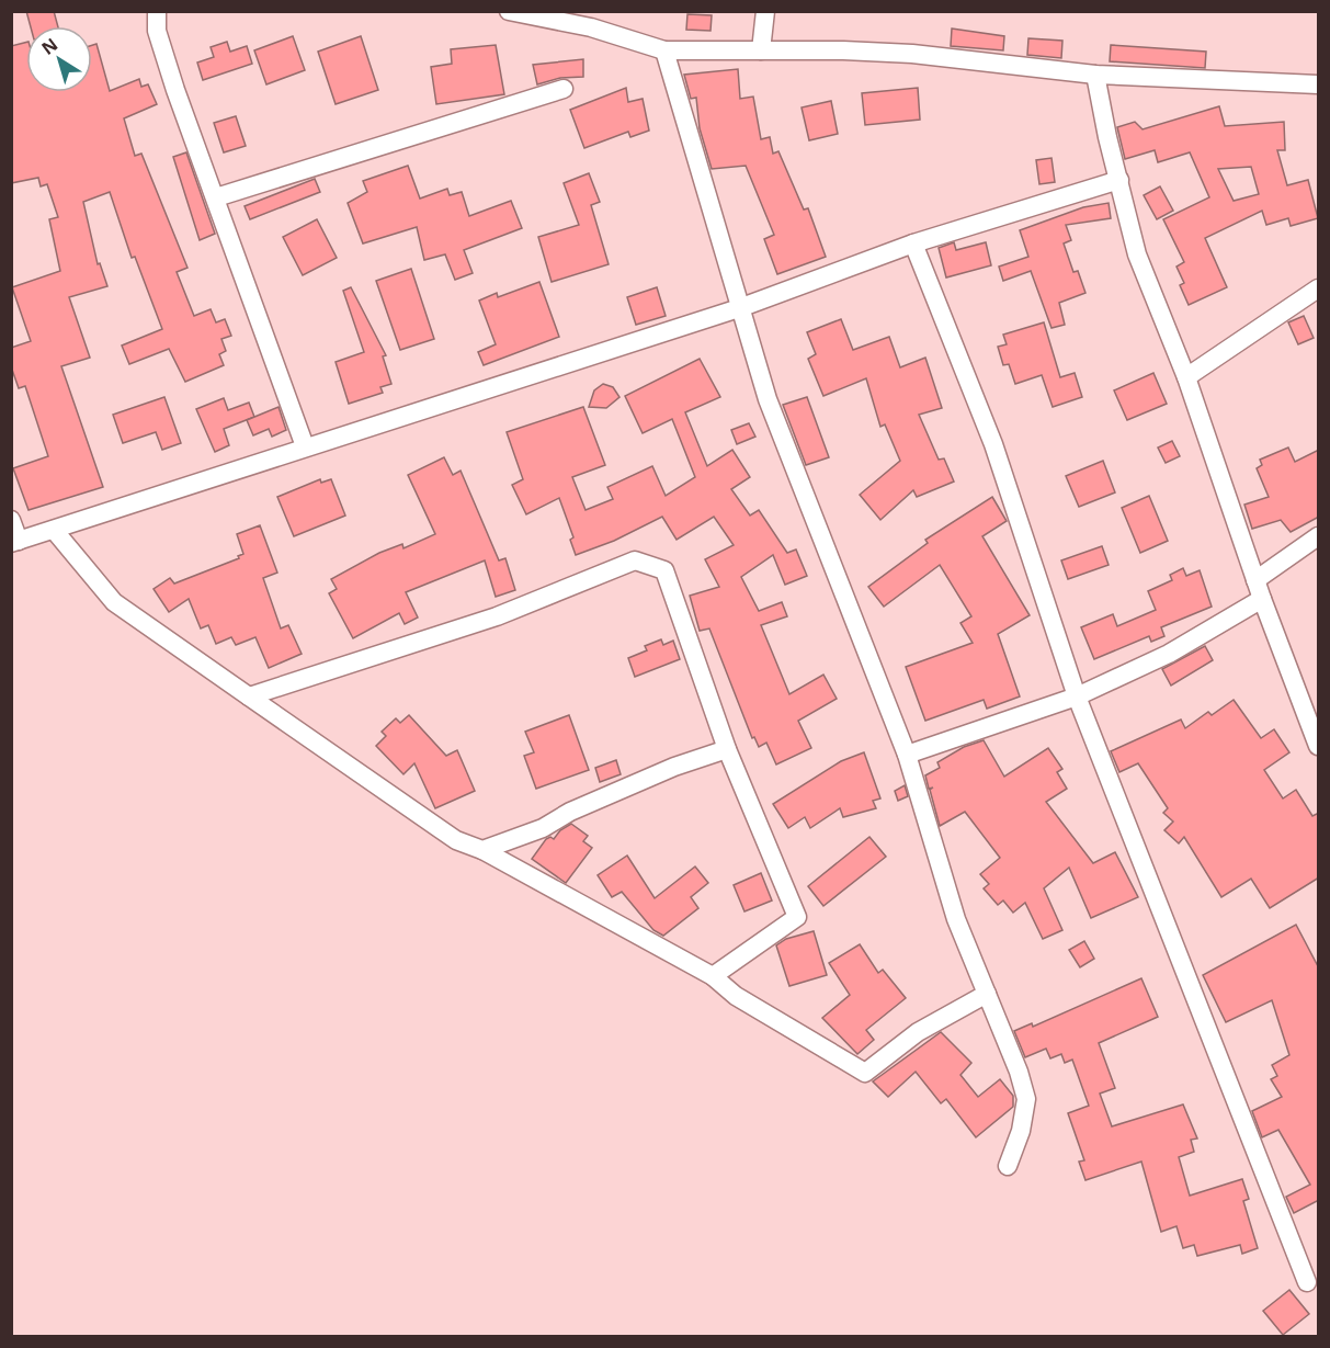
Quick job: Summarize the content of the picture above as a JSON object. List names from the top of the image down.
{
  "north": "top left"
}
